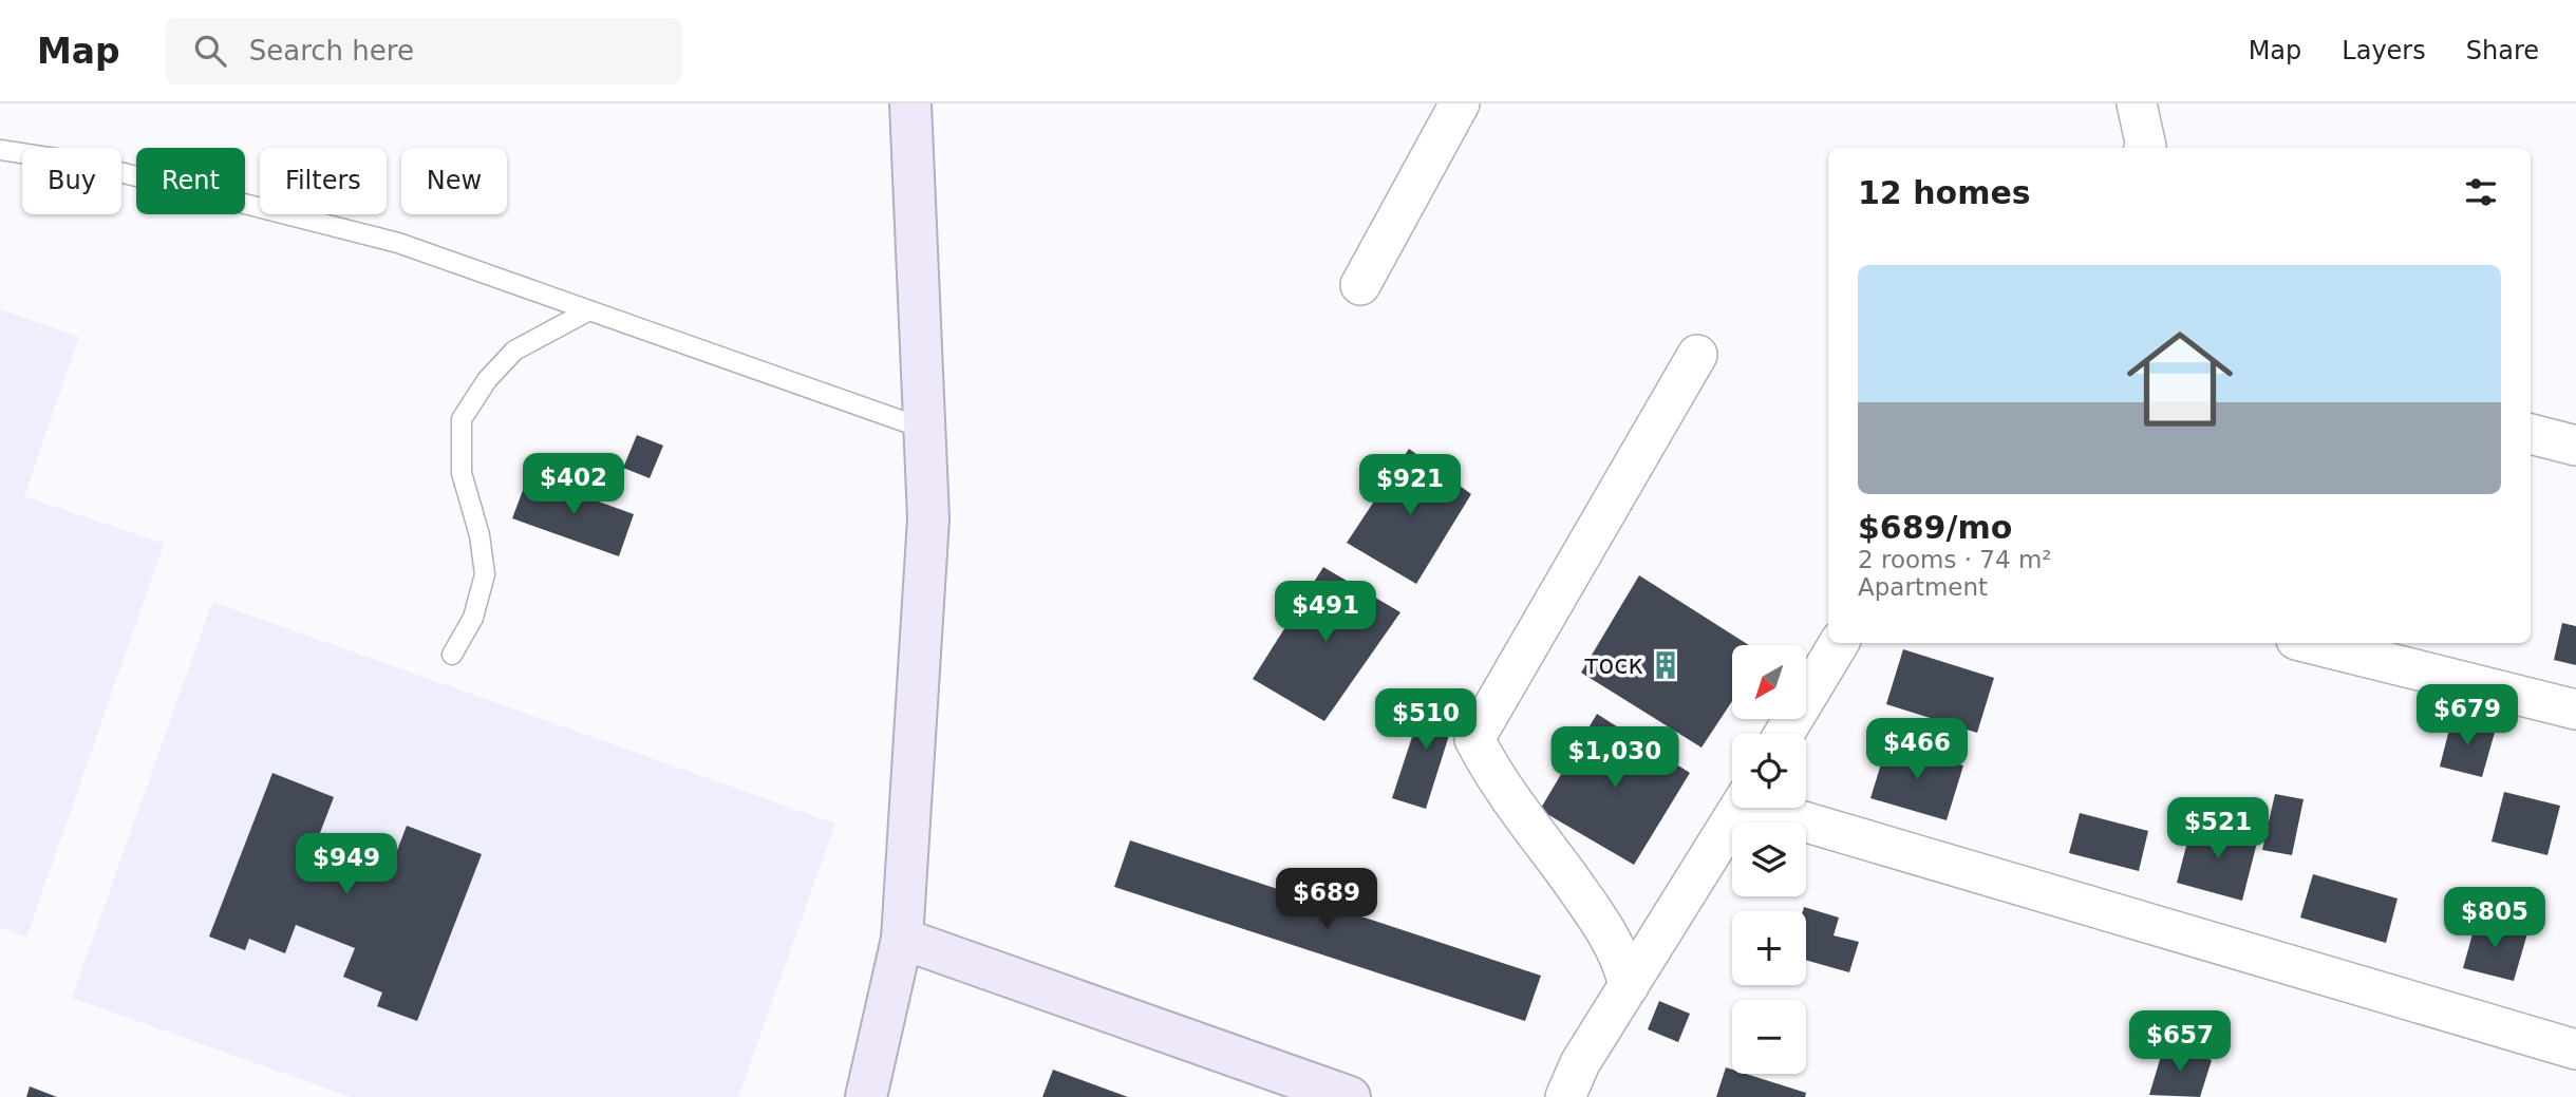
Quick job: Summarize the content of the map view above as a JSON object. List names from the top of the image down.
{
  "places": {
    "building": ["тоск"]
  },
  "north": "bottom left",
  "page": {
    "header": "Map",
    "search": "Search here",
    "nav": ["Map", "Layers", "Share"],
    "chip": [
      "Buy",
      "Rent",
      "Filters",
      "New"
    ],
    "heading": "12 homes",
    "list": [
      {
        "name": "$689/mo",
        "note": "2 rooms · 74 m² · Apartment"
      }
    ],
    "price": [
      "$402",
      "$921",
      "$491",
      "$679",
      "$510",
      "$466",
      "$1,030",
      "$521",
      "$949",
      "$689",
      "$805",
      "$657"
    ],
    "map_buttons": ["+", "−"]
  }
}
